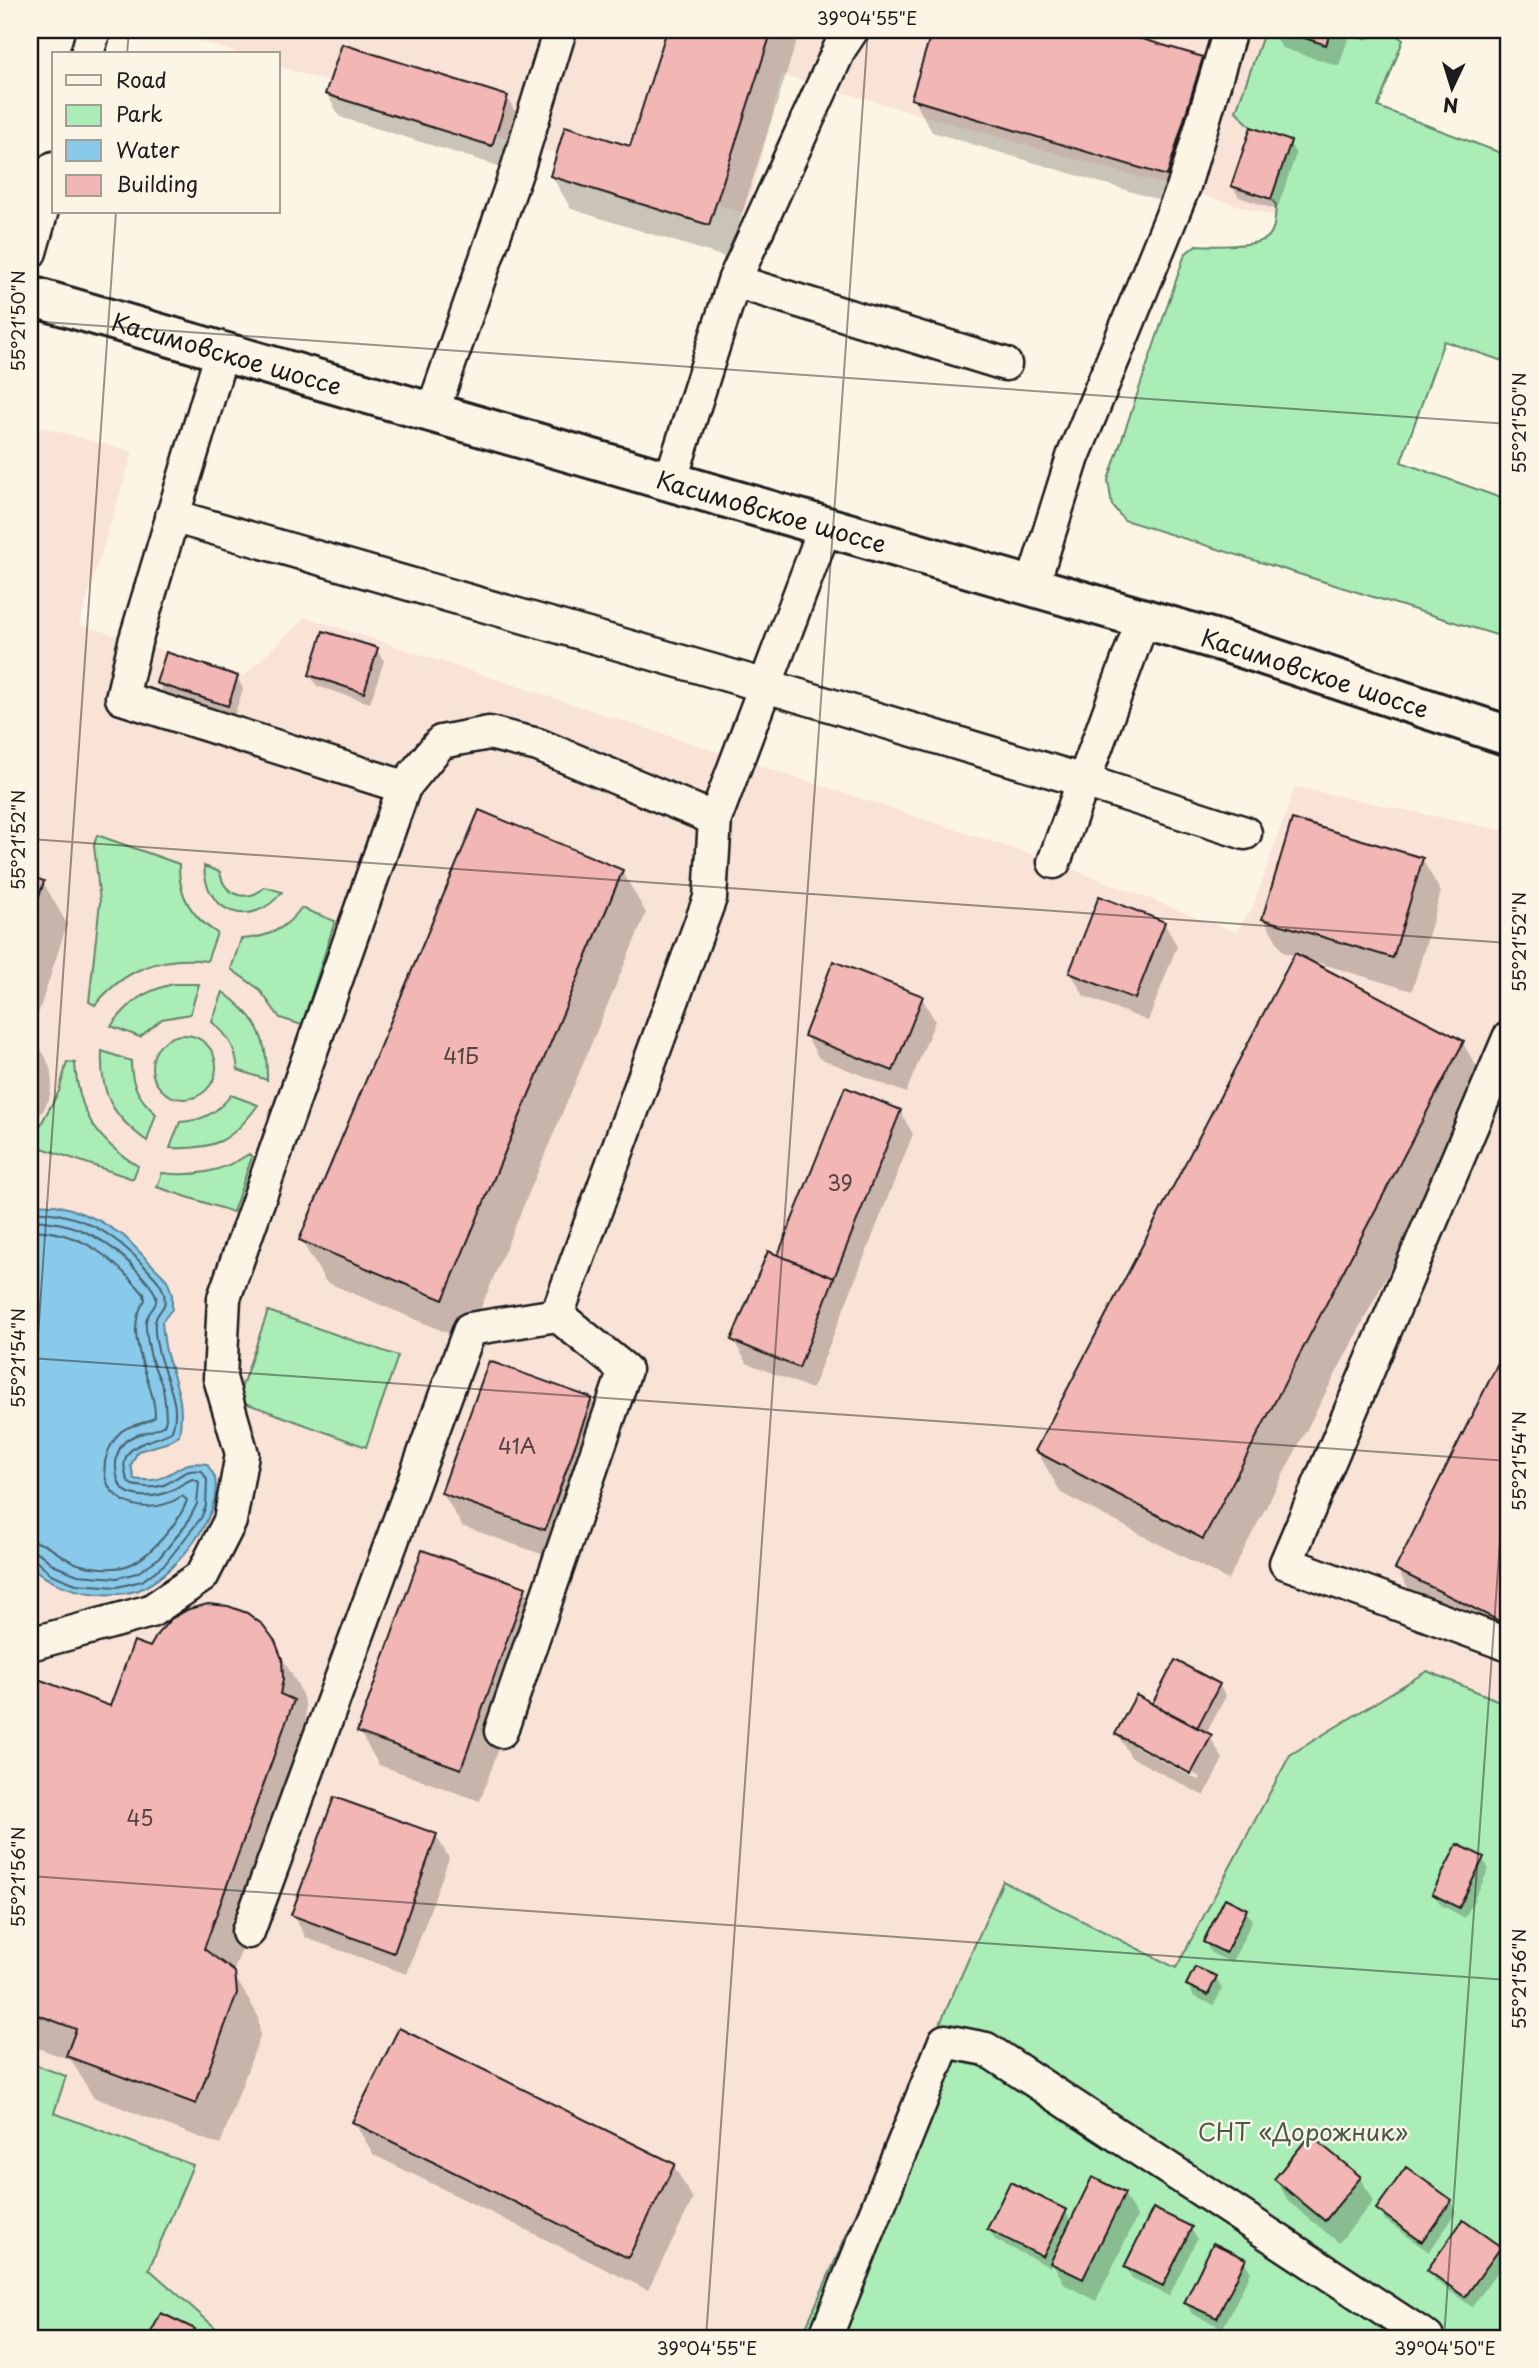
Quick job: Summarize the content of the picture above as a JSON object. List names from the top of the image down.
{
  "streets": {
    "main road": ["Касимовское шоссе"]
  },
  "parks": ["СНТ «Дорожник»"],
  "house_numbers": [
    "41Б",
    "39",
    "41А",
    "45"
  ],
  "legend": [
    "Road",
    "Park",
    "Water",
    "Building"
  ],
  "north": "bottom",
  "coordinates": [
    "39°04'55\"E",
    "55°21'50\"N",
    "55°21'52\"N",
    "55°21'54\"N",
    "55°21'56\"N",
    "39°04'50\"E"
  ]
}
